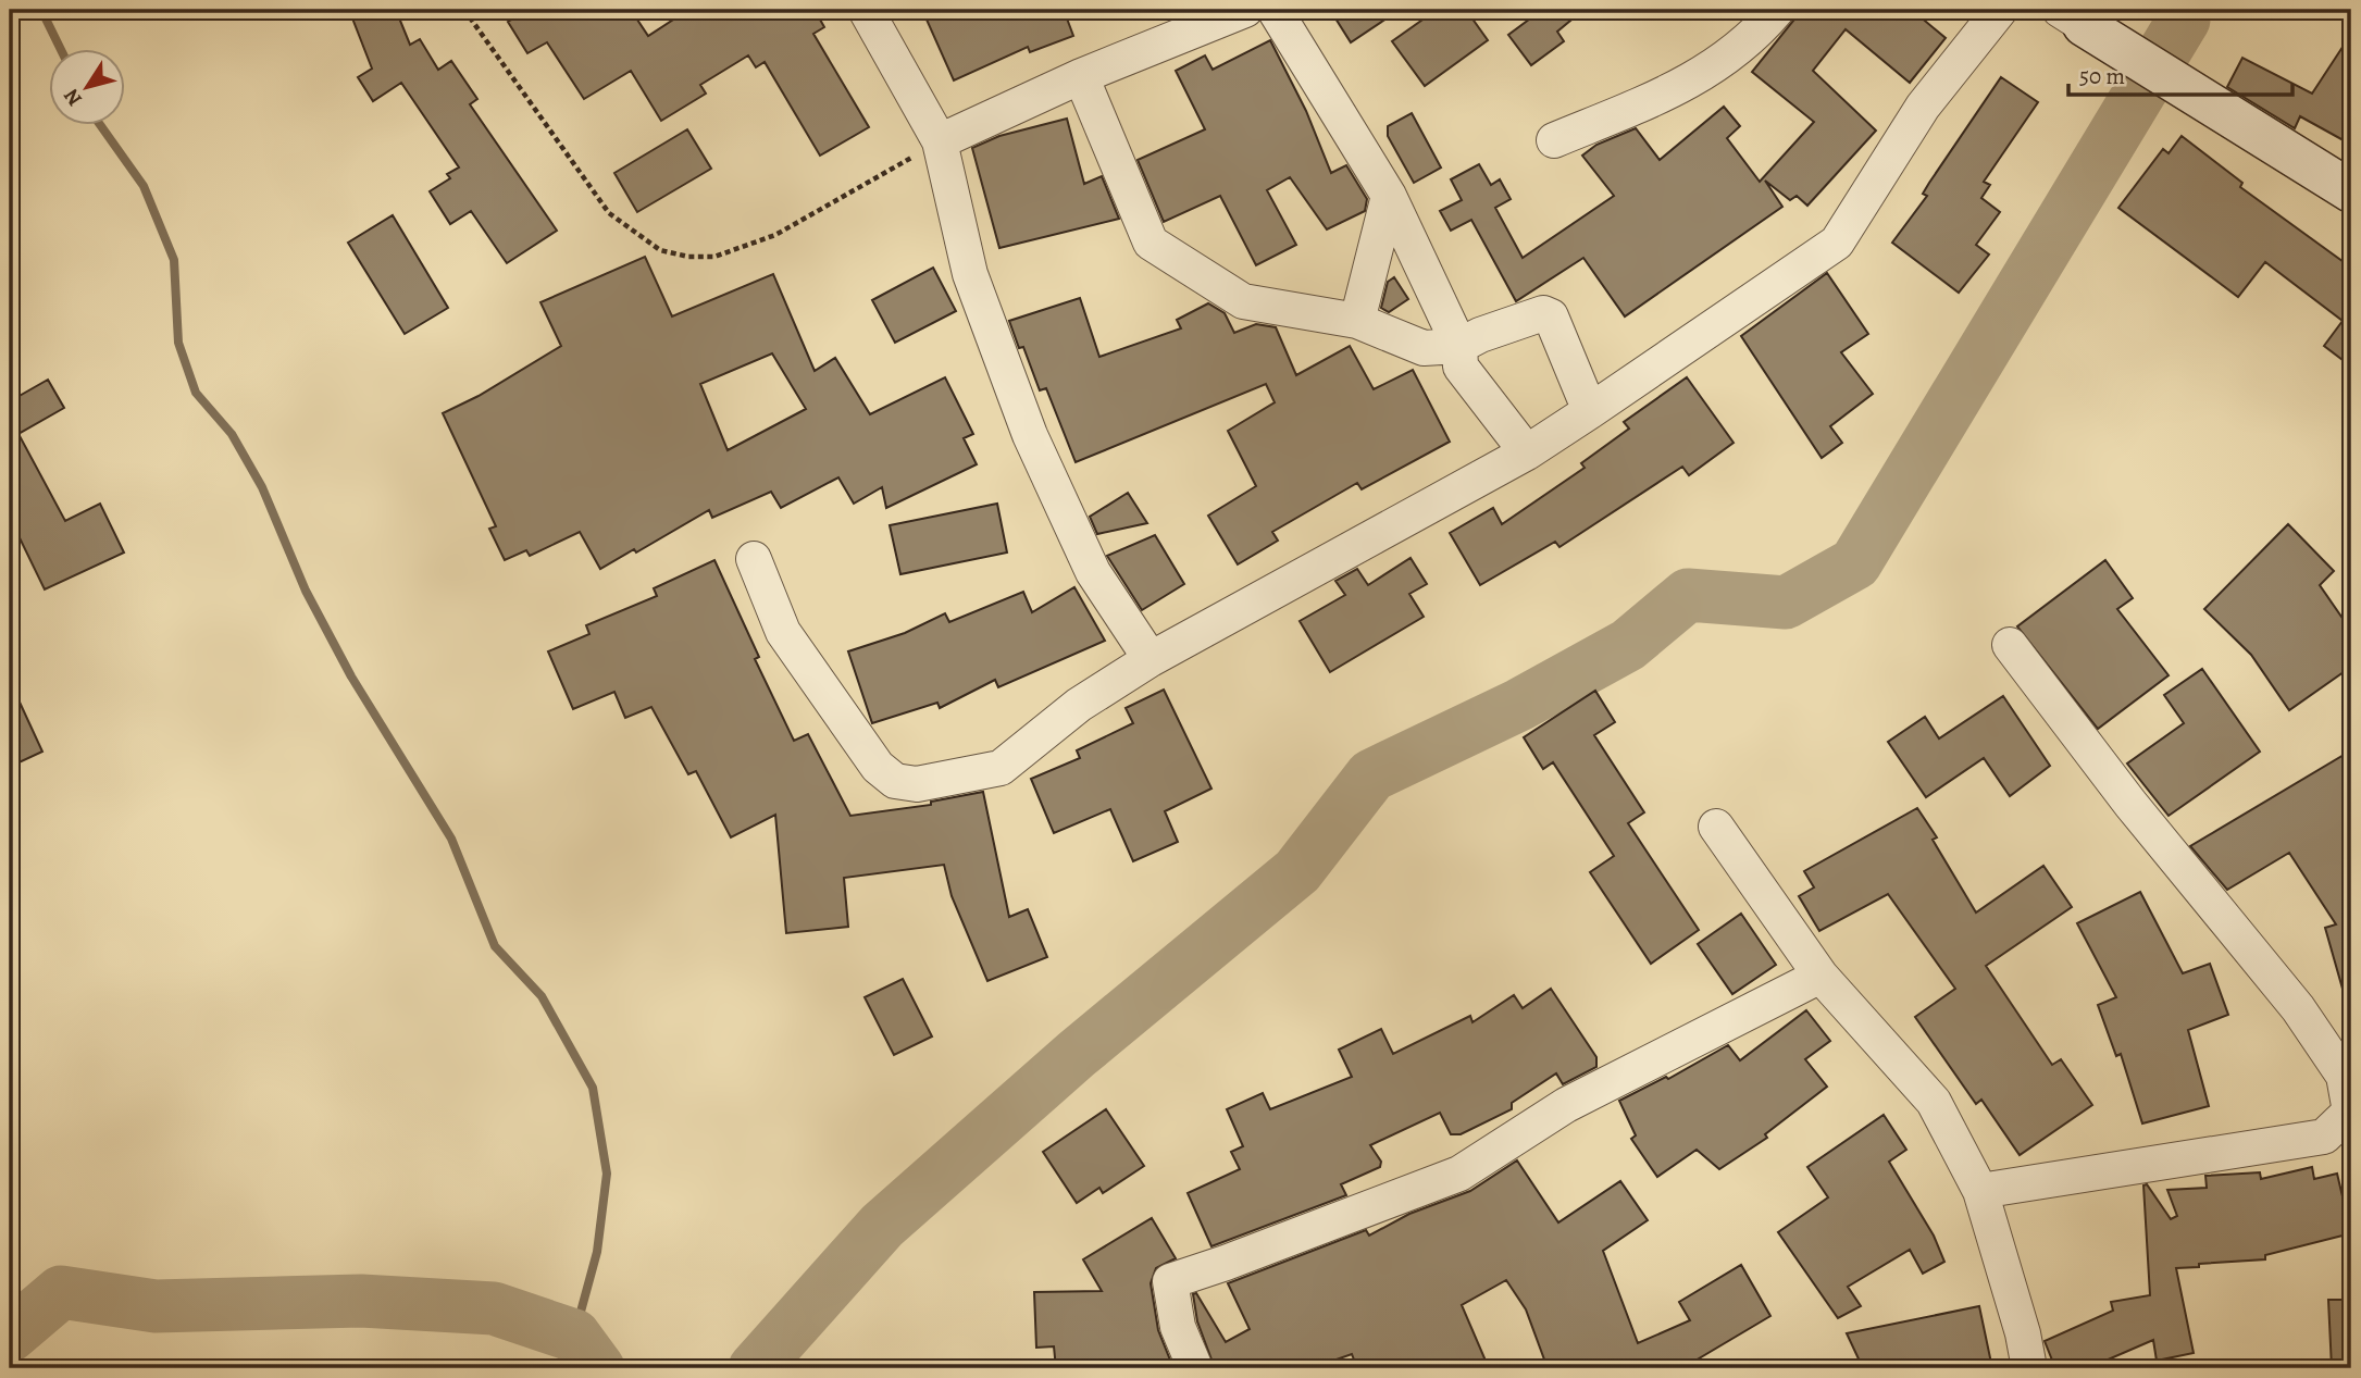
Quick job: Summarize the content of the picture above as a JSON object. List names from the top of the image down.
{
  "scale_bar": "50 m",
  "north": "bottom left"
}
